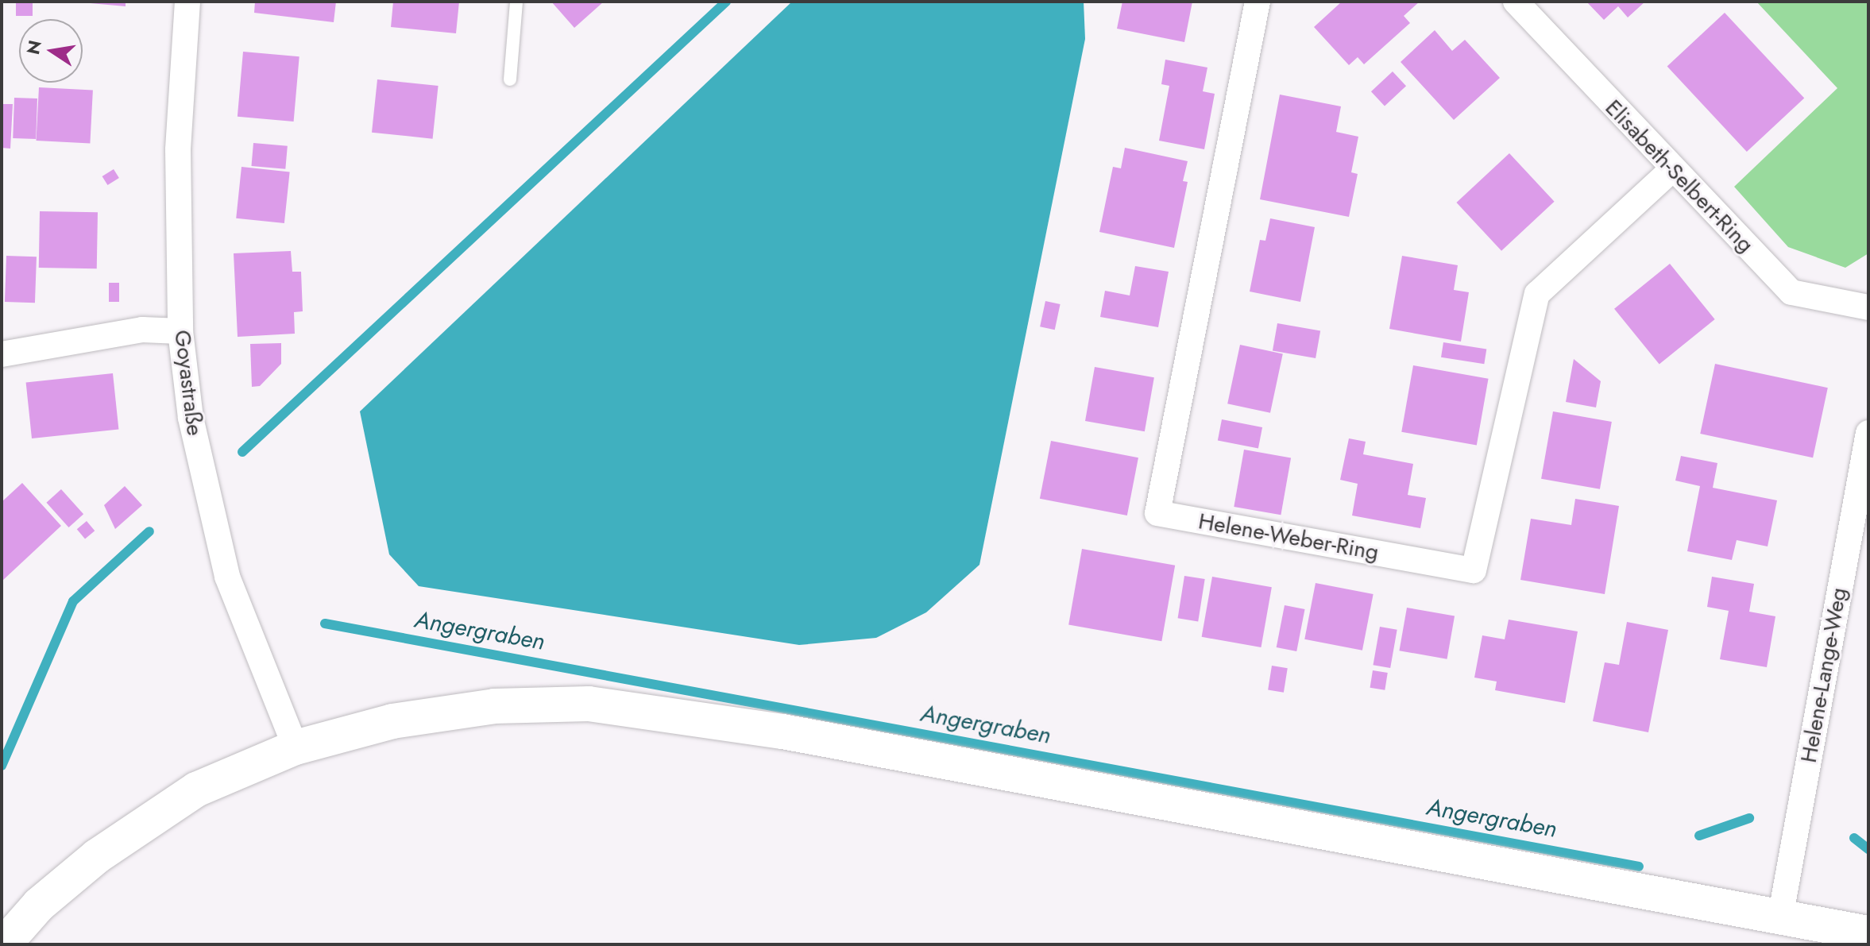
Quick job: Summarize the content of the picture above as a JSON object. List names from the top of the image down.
{
  "streets": {
    "street": [
      "Elisabeth-Selbert-Ring",
      "Goyastraße",
      "Helene-Weber-Ring",
      "Helene-Lange-Weg"
    ]
  },
  "crossings": [
    ["Elisabeth-Selbert-Ring", "Helene-Weber-Ring"]
  ],
  "water": ["Angergraben"],
  "north": "left"
}
